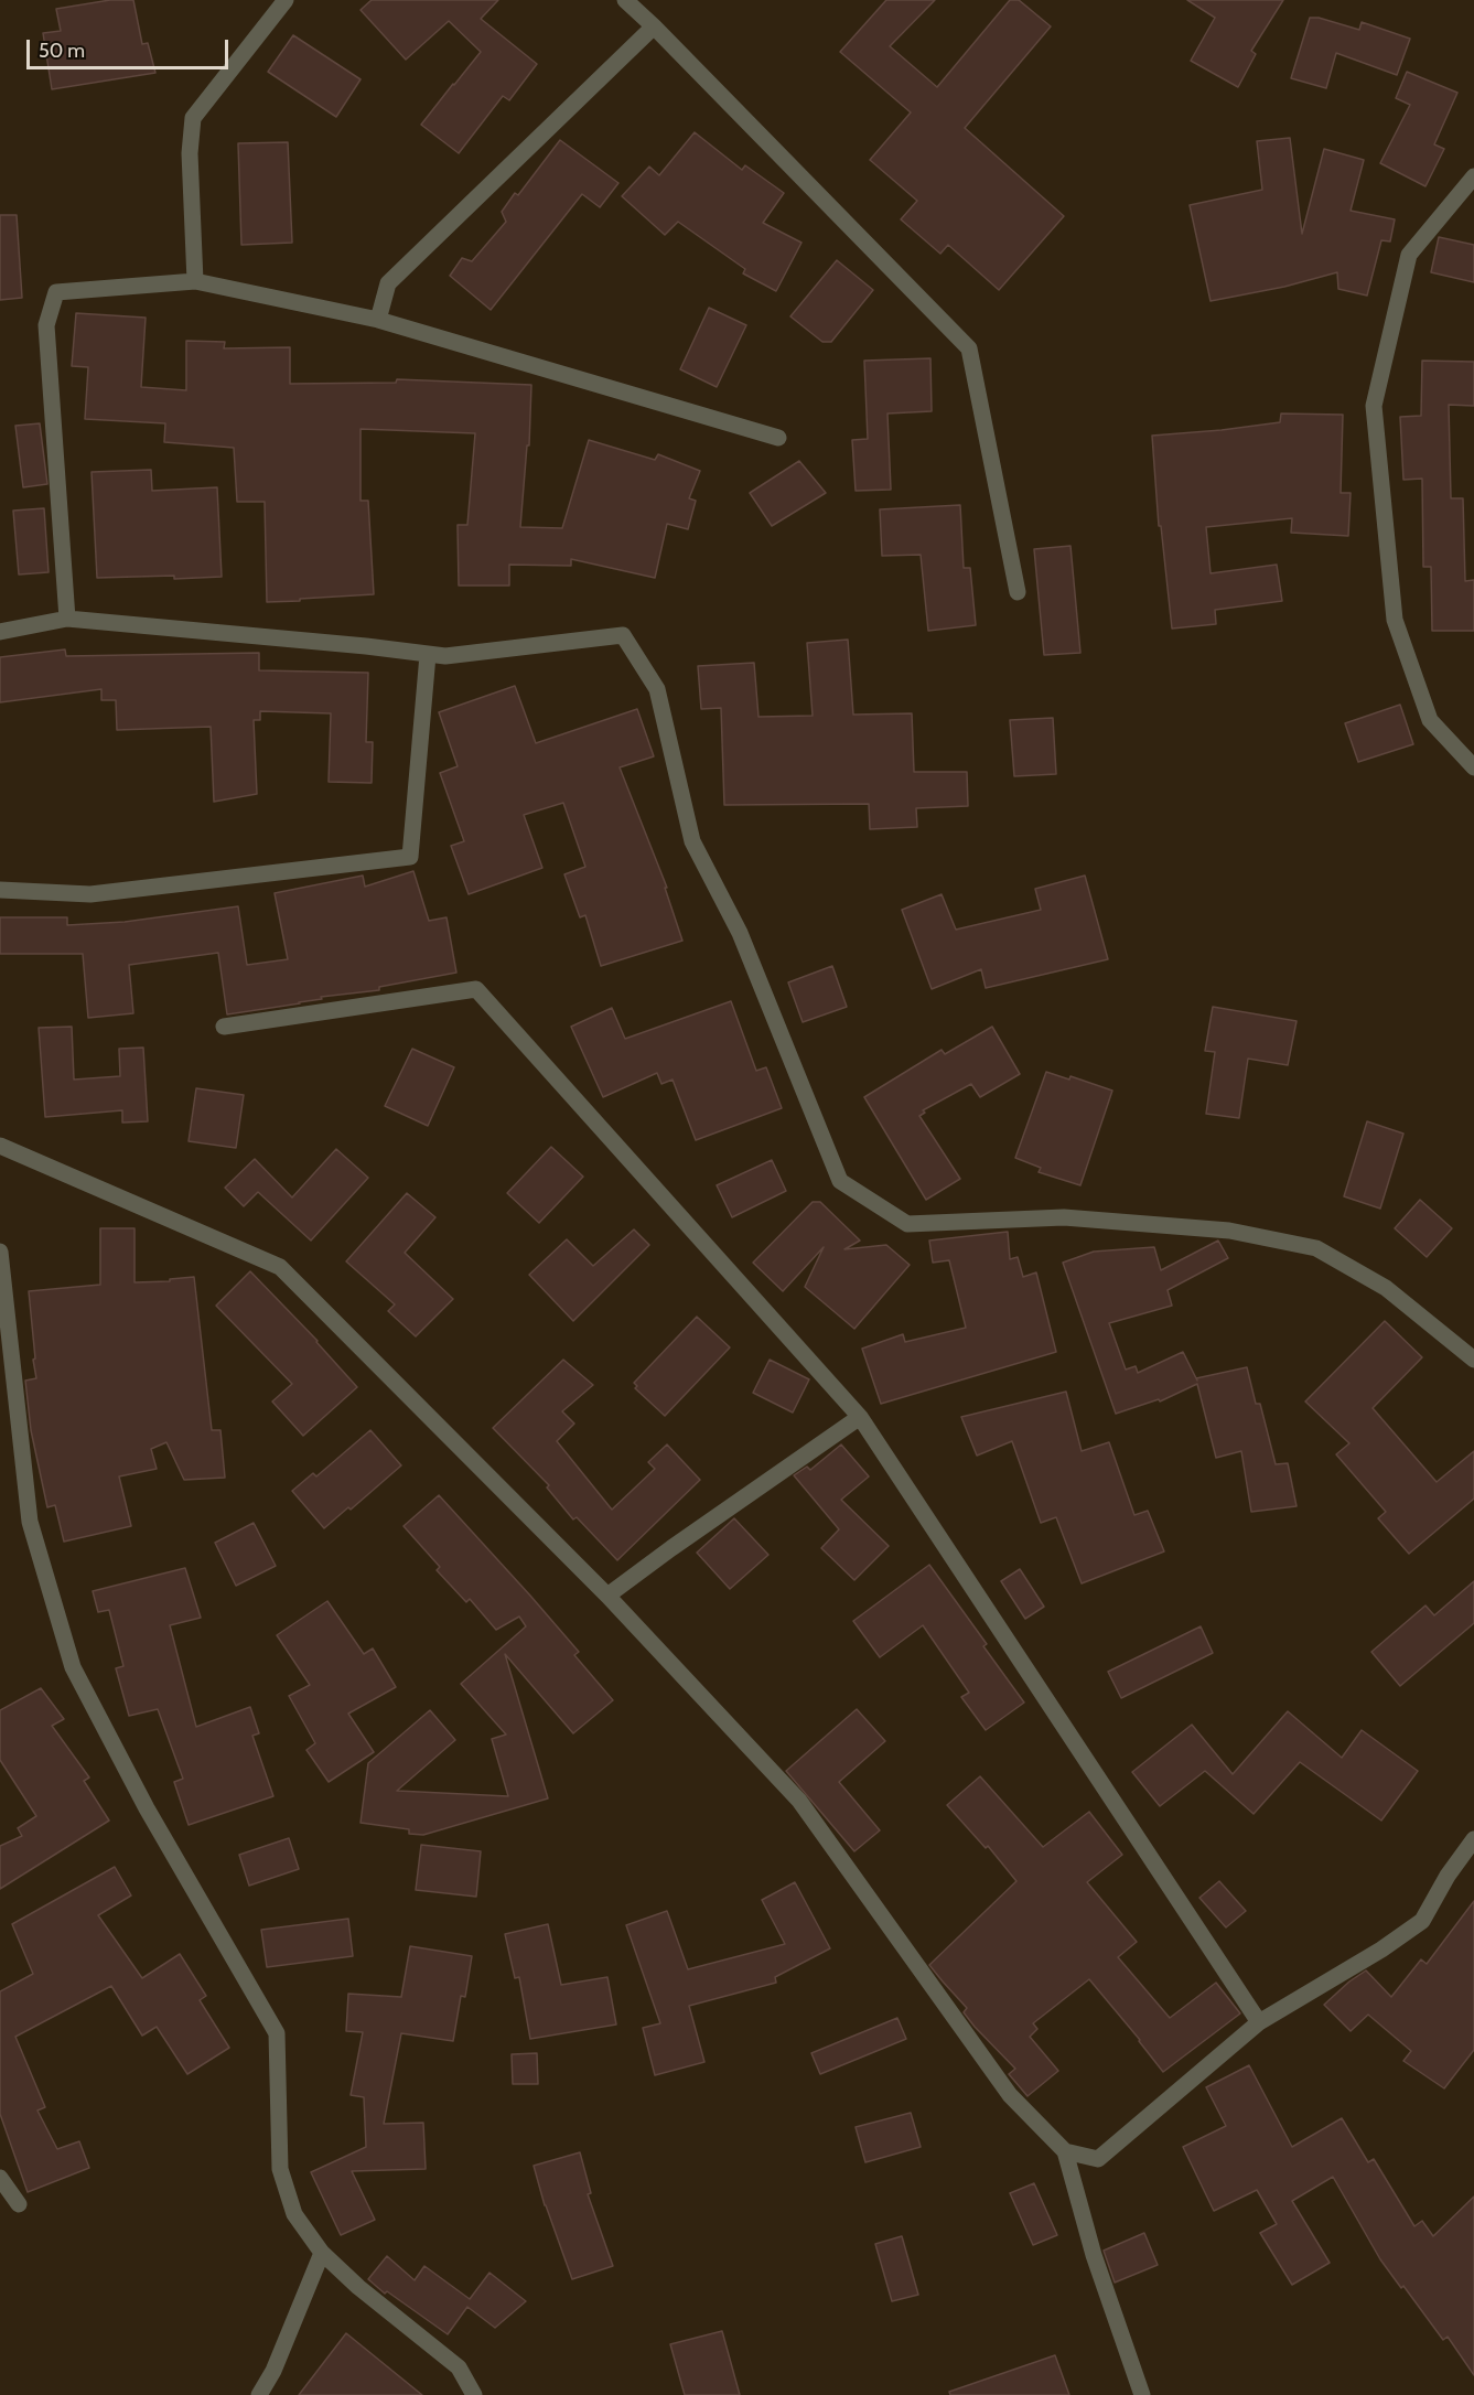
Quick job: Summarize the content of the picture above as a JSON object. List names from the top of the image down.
{
  "scale_bar": "50 m"
}
